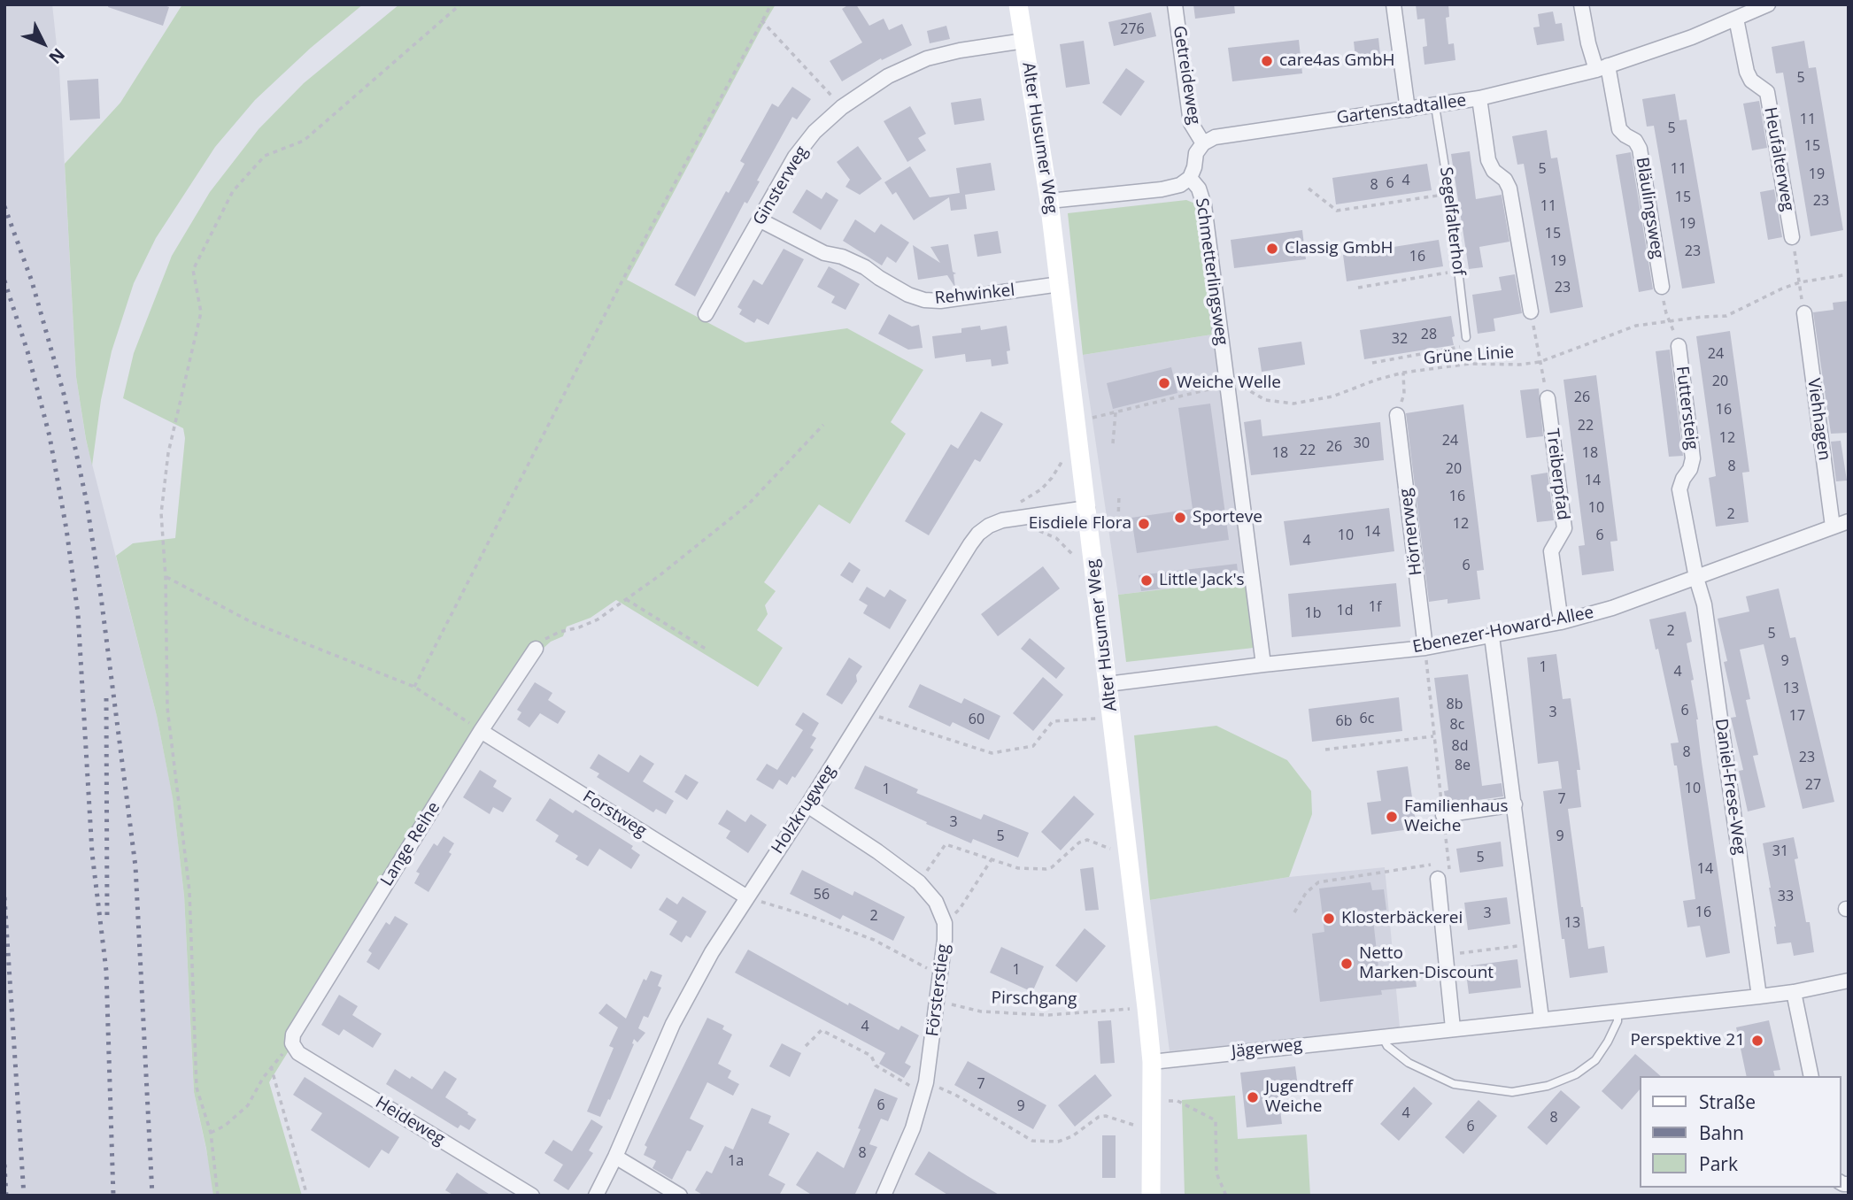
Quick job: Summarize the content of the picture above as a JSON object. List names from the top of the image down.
{
  "streets": {
    "street": [
      "Getreideweg",
      "Gartenstadtallee",
      "Alter Husumer Weg",
      "Heufalterweg",
      "Ginsterweg",
      "Bläulingsweg",
      "Schmetterlingsweg",
      "Rehwinkel",
      "Futtersteig",
      "Viehhagen",
      "Treiberpfad",
      "Hörnerweg",
      "Ebenezer-Howard-Allee",
      "Daniel-Frese-Weg",
      "Holzkrugweg",
      "Forstweg",
      "Lange Reihe",
      "Försterstieg",
      "Jägerweg",
      "Heideweg"
    ],
    "lane": ["Segelfalterhof"],
    "path": ["Grüne Linie", "Pirschgang"]
  },
  "crossings": [
    ["Getreideweg", "Gartenstadtallee"],
    ["Gartenstadtallee", "Heufalterweg"],
    ["Gartenstadtallee", "Bläulingsweg"],
    ["Gartenstadtallee", "Segelfalterhof"],
    ["Alter Husumer Weg", "Ginsterweg"],
    ["Alter Husumer Weg", "Rehwinkel"],
    ["Alter Husumer Weg", "Ebenezer-Howard-Allee"],
    ["Alter Husumer Weg", "Holzkrugweg"],
    ["Alter Husumer Weg", "Jägerweg"],
    ["Ginsterweg", "Rehwinkel"],
    ["Schmetterlingsweg", "Grüne Linie"],
    ["Schmetterlingsweg", "Ebenezer-Howard-Allee"],
    ["Futtersteig", "Ebenezer-Howard-Allee"],
    ["Futtersteig", "Daniel-Frese-Weg"],
    ["Viehhagen", "Ebenezer-Howard-Allee"],
    ["Treiberpfad", "Ebenezer-Howard-Allee"],
    ["Hörnerweg", "Ebenezer-Howard-Allee"],
    ["Ebenezer-Howard-Allee", "Daniel-Frese-Weg"],
    ["Daniel-Frese-Weg", "Jägerweg"],
    ["Holzkrugweg", "Forstweg"],
    ["Holzkrugweg", "Försterstieg"],
    ["Forstweg", "Lange Reihe"],
    ["Lange Reihe", "Heideweg"],
    ["Försterstieg", "Pirschgang"]
  ],
  "places": [
    "care4as GmbH",
    "Classig GmbH",
    "Weiche Welle",
    "Sporteve",
    "Eisdiele Flora",
    "Little Jack's",
    "Familienhaus Weiche",
    "Klosterbäckerei",
    "Netto Marken-Discount",
    "Perspektive 21",
    "Jugendtreff Weiche"
  ],
  "house_numbers": [
    "276",
    "5",
    "11",
    "5",
    "15",
    "5",
    "11",
    "19",
    "4",
    "6",
    "8",
    "15",
    "23",
    "11",
    "19",
    "15",
    "23",
    "16",
    "19",
    "23",
    "28",
    "32",
    "24",
    "20",
    "26",
    "16",
    "22",
    "12",
    "24",
    "30",
    "26",
    "22",
    "18",
    "18",
    "8",
    "20",
    "14",
    "16",
    "10",
    "2",
    "12",
    "14",
    "10",
    "6",
    "4",
    "6",
    "1f",
    "1d",
    "1b",
    "2",
    "5",
    "9",
    "1",
    "4",
    "13",
    "8b",
    "6",
    "3",
    "17",
    "6c",
    "60",
    "6b",
    "8c",
    "8d",
    "8",
    "23",
    "8e",
    "27",
    "10",
    "1",
    "7",
    "3",
    "5",
    "9",
    "31",
    "5",
    "14",
    "56",
    "33",
    "16",
    "3",
    "2",
    "13",
    "1",
    "4",
    "7",
    "6",
    "9",
    "4",
    "8",
    "6",
    "8",
    "1a"
  ],
  "legend": ["Straße", "Bahn", "Park"],
  "north": "bottom right"
}
